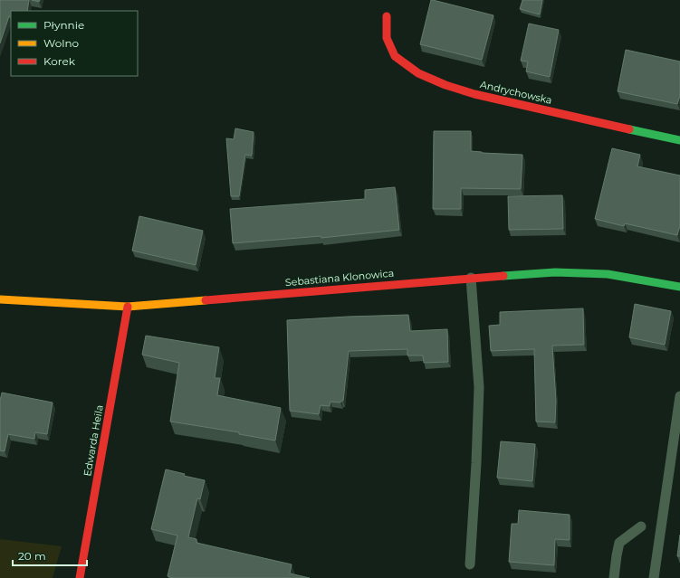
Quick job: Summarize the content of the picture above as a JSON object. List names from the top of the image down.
{
  "streets": {
    "street": ["Andrychowska", "Sebastiana Klonowica", "Edwarda Heila"]
  },
  "crossings": [
    ["Sebastiana Klonowica", "Edwarda Heila"]
  ],
  "legend": ["Płynnie", "Wolno", "Korek"],
  "scale_bar": "20 m"
}
